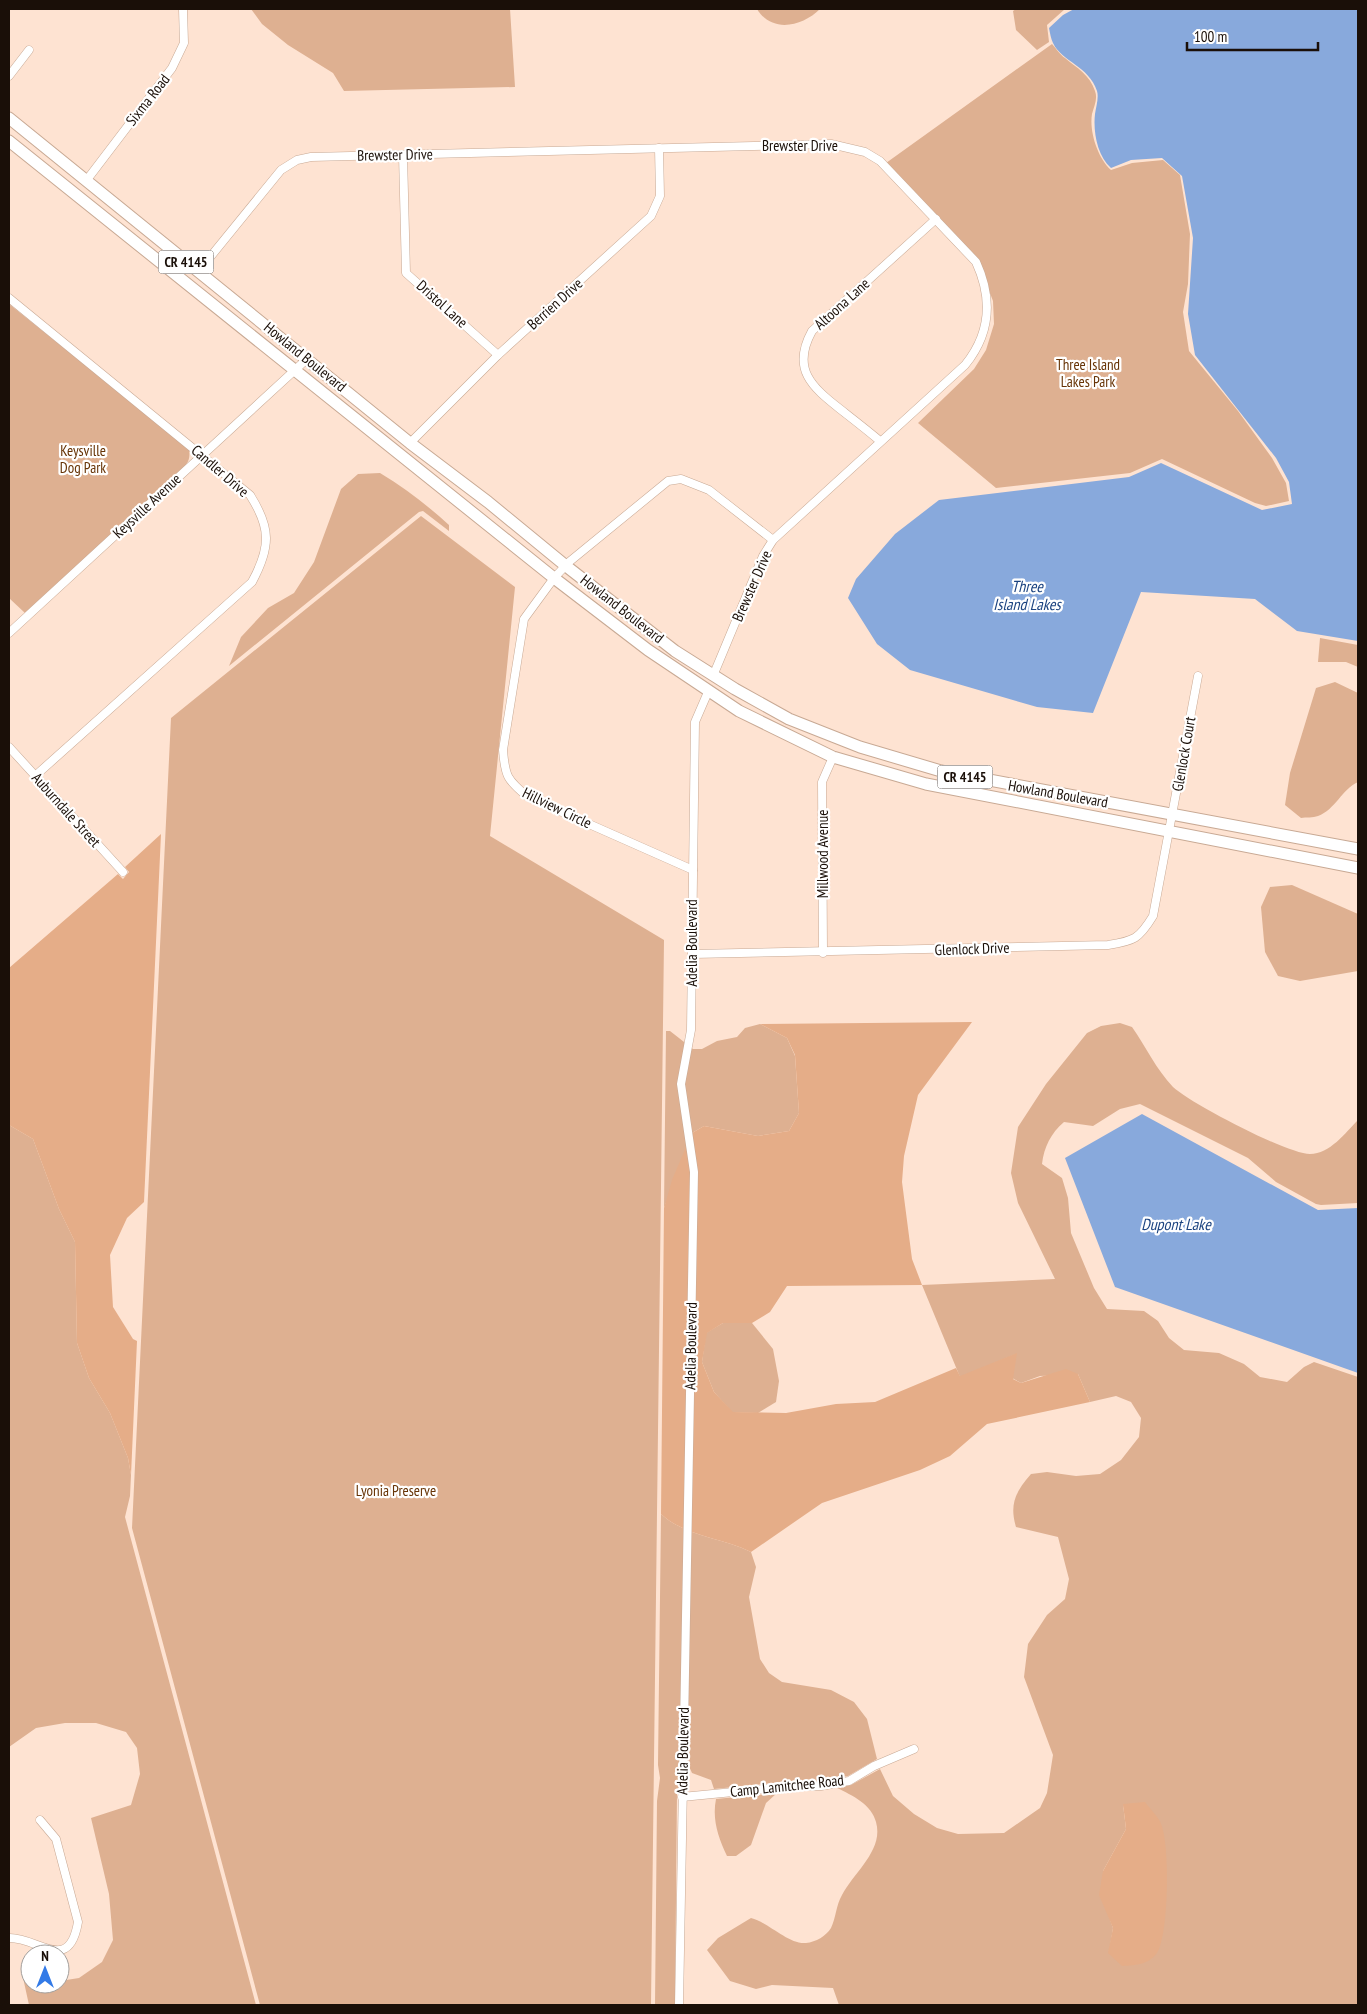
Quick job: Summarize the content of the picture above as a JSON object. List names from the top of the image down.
{
  "streets": {
    "main road": ["CR 4145", "Howland Boulevard"],
    "street": [
      "Sixma Road",
      "Brewster Drive",
      "Dristol Lane",
      "Berrien Drive",
      "Altoona Lane",
      "Candler Drive",
      "Keysville Avenue",
      "Glenlock Court",
      "Hillview Circle",
      "Auburndale Street",
      "Millwood Avenue",
      "Adelia Boulevard",
      "Glenlock Drive",
      "Camp Lamitchee Road"
    ]
  },
  "crossings": [
    ["Sixma Road", "Howland Boulevard"],
    ["Brewster Drive", "Dristol Lane"],
    ["Brewster Drive", "Berrien Drive"],
    ["Brewster Drive", "Altoona Lane"],
    ["Brewster Drive", "Howland Boulevard"],
    ["Dristol Lane", "Berrien Drive"],
    ["Berrien Drive", "Howland Boulevard"],
    ["Howland Boulevard", "Keysville Avenue"],
    ["Howland Boulevard", "Glenlock Court"],
    ["Howland Boulevard", "Hillview Circle"],
    ["Howland Boulevard", "Millwood Avenue"],
    ["Howland Boulevard", "Adelia Boulevard"],
    ["Howland Boulevard", "Glenlock Drive"],
    ["Candler Drive", "Keysville Avenue"],
    ["Candler Drive", "Auburndale Street"],
    ["Glenlock Court", "Glenlock Drive"],
    ["Hillview Circle", "Adelia Boulevard"],
    ["Millwood Avenue", "Glenlock Drive"],
    ["Adelia Boulevard", "Glenlock Drive"],
    ["Adelia Boulevard", "Camp Lamitchee Road"]
  ],
  "water": ["Three Island Lakes", "Dupont Lake"],
  "parks": ["Three Island Lakes Park", "Keysville Dog Park", "Lyonia Preserve"],
  "scale_bar": "100 m",
  "north": "top"
}
